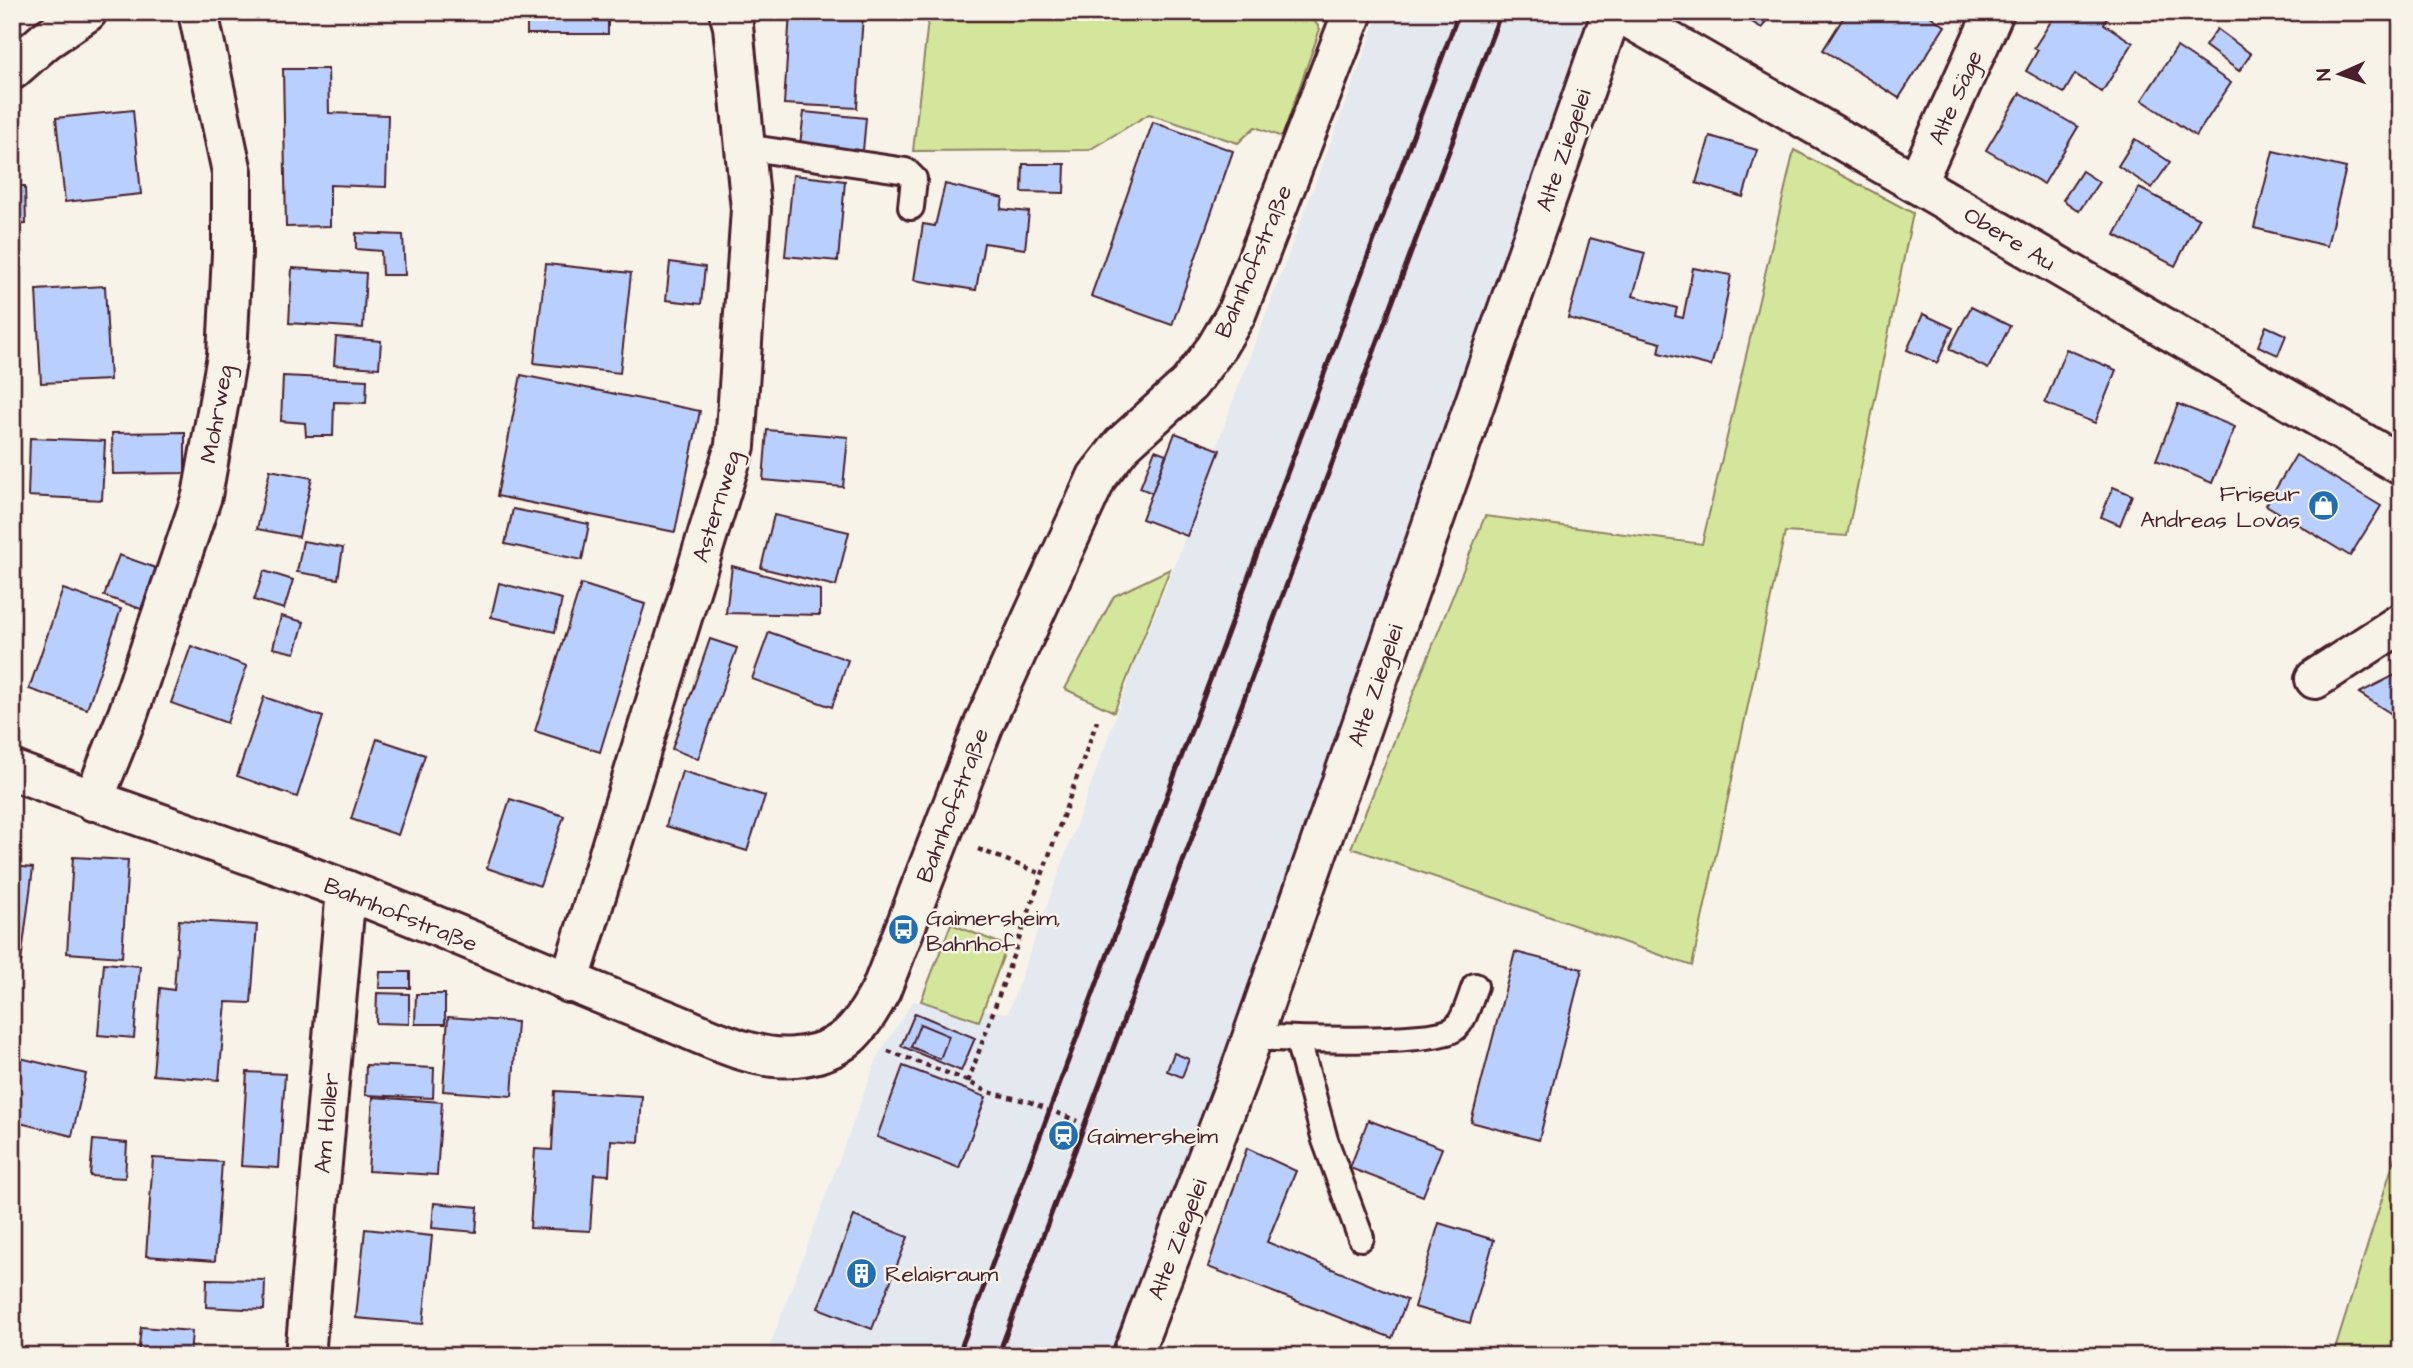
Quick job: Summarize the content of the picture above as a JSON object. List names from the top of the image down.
{
  "streets": {
    "street": [
      "Alte Säge",
      "Alte Ziegelei",
      "Obere Au",
      "Bahnhofstraße",
      "Mohrweg",
      "Asternweg",
      "Am Holler"
    ]
  },
  "crossings": [
    ["Alte Säge", "Obere Au"],
    ["Bahnhofstraße", "Mohrweg"],
    ["Bahnhofstraße", "Asternweg"],
    ["Bahnhofstraße", "Am Holler"]
  ],
  "places": {
    "shop": ["Friseur Andreas Lovas"],
    "bus stop": ["Gaimersheim, Bahnhof"],
    "station": ["Gaimersheim"],
    "building": ["Relaisraum"]
  },
  "north": "left"
}
